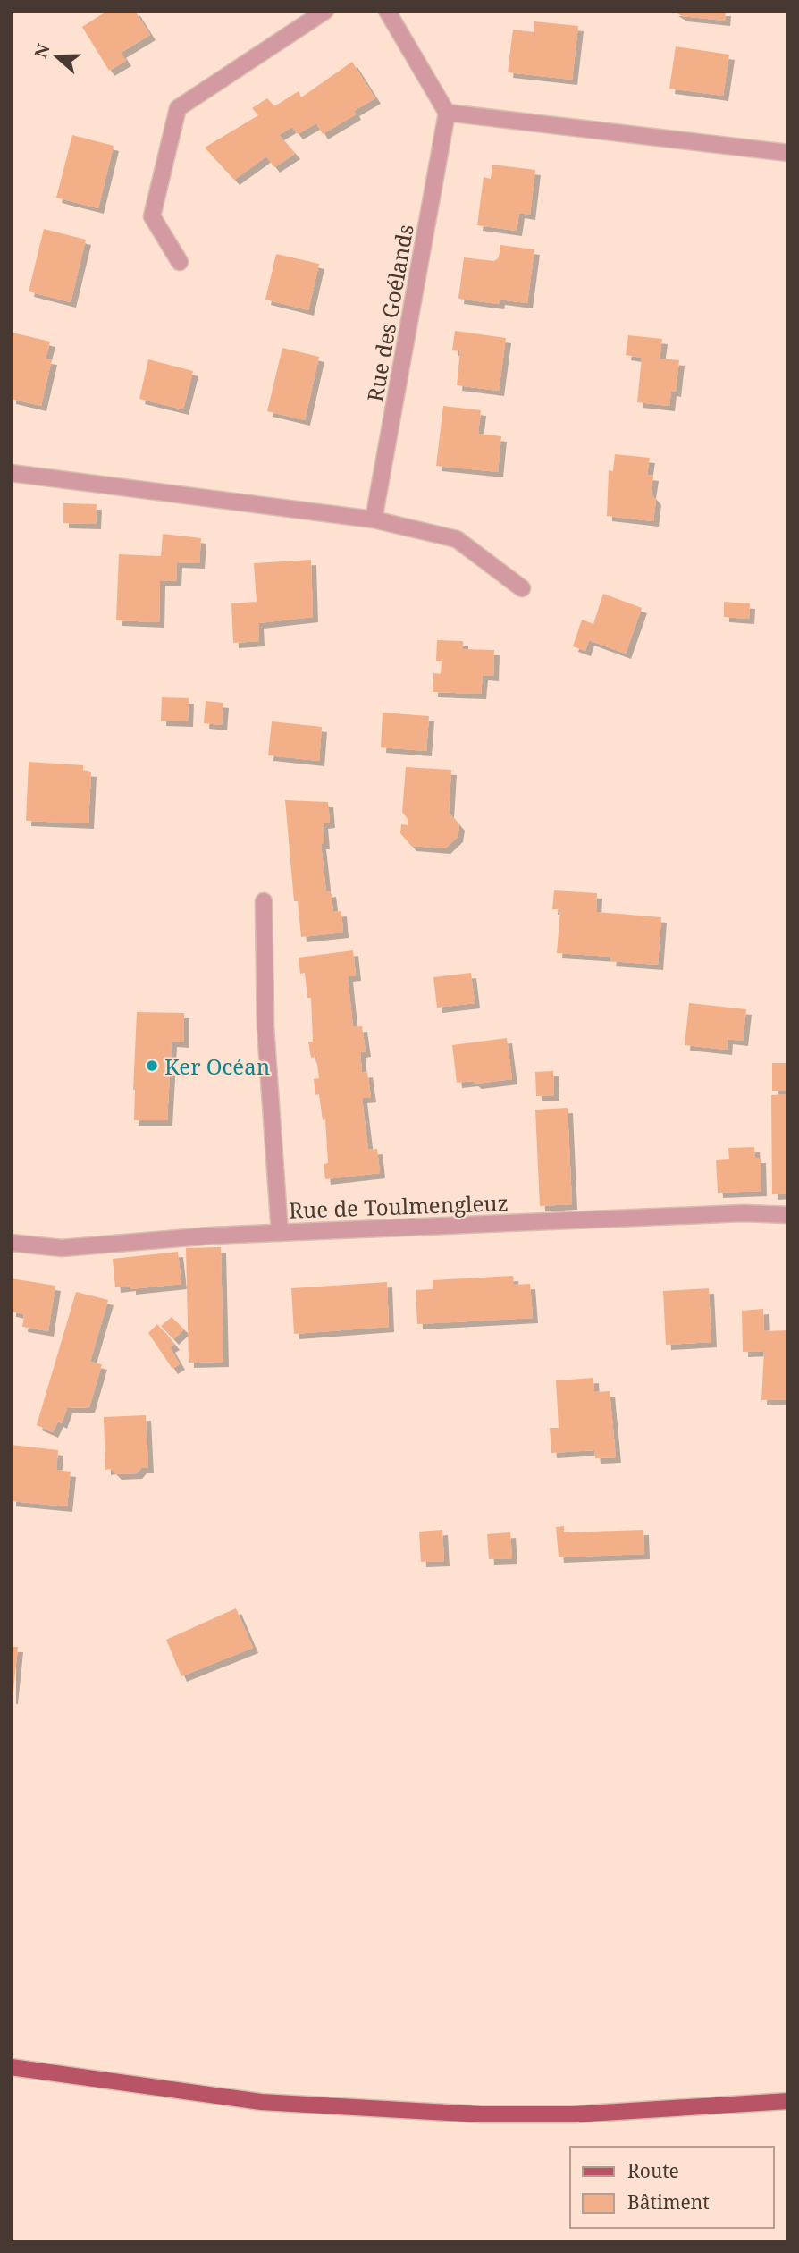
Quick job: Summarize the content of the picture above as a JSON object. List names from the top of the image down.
{
  "streets": {
    "street": ["Rue des Goélands", "Rue de Toulmengleuz"]
  },
  "places": ["Ker Océan"],
  "legend": ["Route", "Bâtiment"],
  "north": "left"
}
